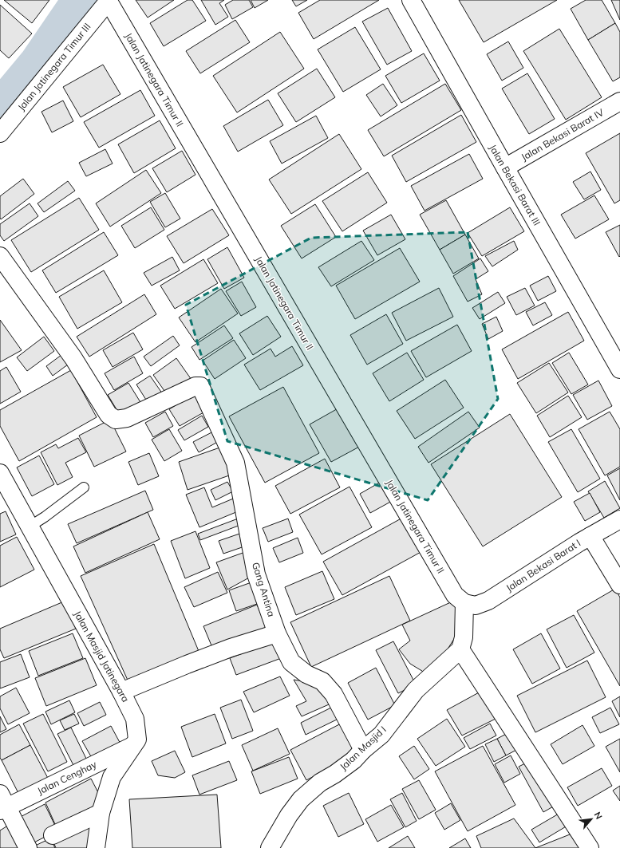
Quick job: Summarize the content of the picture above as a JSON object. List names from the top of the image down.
{
  "streets": {
    "street": [
      "Jalan Jatinegara Timur III",
      "Jalan Jatinegara Timur II",
      "Jalan Bekasi Barat IV",
      "Jalan Bekasi Barat III",
      "Jalan Bekasi Barat I",
      "Gang Antina",
      "Jalan Masjid Jatinegara",
      "Jalan Masjid I",
      "Jalan Cenghay"
    ]
  },
  "crossings": [
    ["Jalan Jatinegara Timur III", "Jalan Jatinegara Timur II"],
    ["Jalan Jatinegara Timur II", "Jalan Bekasi Barat I"],
    ["Jalan Bekasi Barat IV", "Jalan Bekasi Barat III"],
    ["Gang Antina", "Jalan Masjid I"],
    ["Jalan Masjid Jatinegara", "Jalan Cenghay"]
  ],
  "north": "top right"
}
